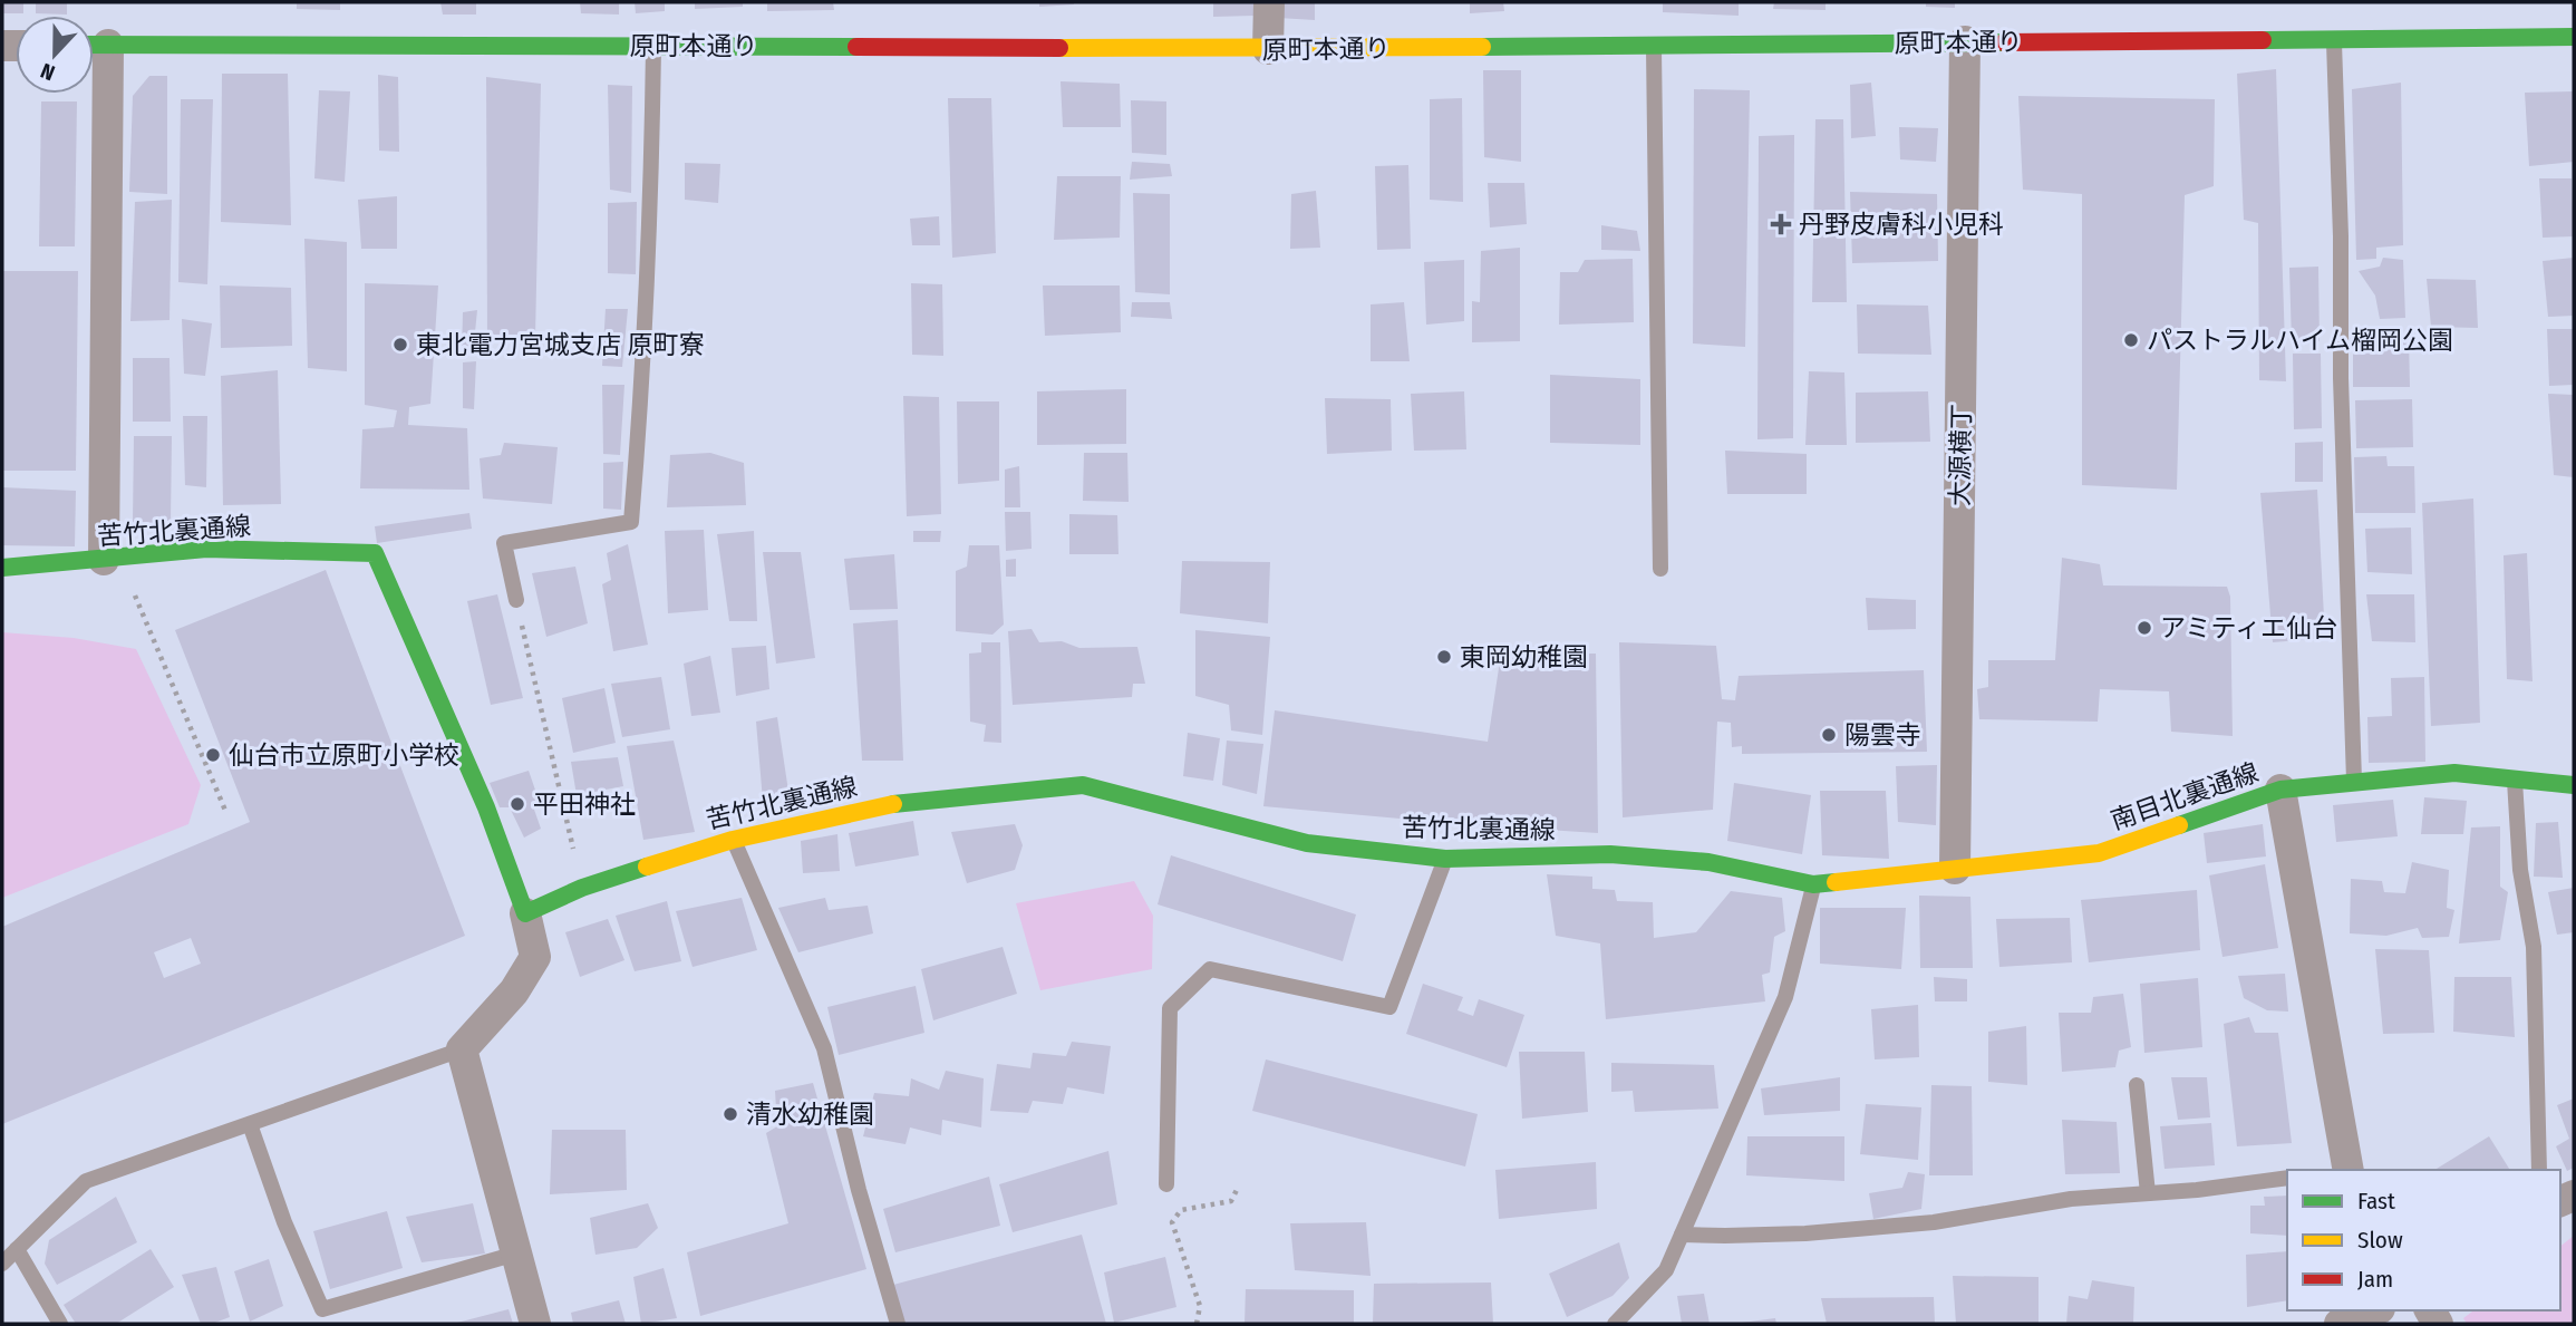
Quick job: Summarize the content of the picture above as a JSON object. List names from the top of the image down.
{
  "streets": {
    "street": [
      "原町本通り",
      "大源横丁",
      "苦竹北裏通線",
      "南目北裏通線"
    ]
  },
  "crossings": [
    ["原町本通り", "大源横丁"],
    ["大源横丁", "南目北裏通線"],
    ["苦竹北裏通線", "南目北裏通線"]
  ],
  "places": {
    "health": ["丹野皮膚科小児科"],
    "other": [
      "パストラルハイム榴岡公園",
      "東北電力宮城支店 原町寮",
      "アミティエ仙台",
      "東岡幼稚園",
      "陽雲寺",
      "仙台市立原町小学校",
      "平田神社",
      "清水幼稚園"
    ]
  },
  "legend": ["Fast", "Slow", "Jam"],
  "north": "bottom"
}
